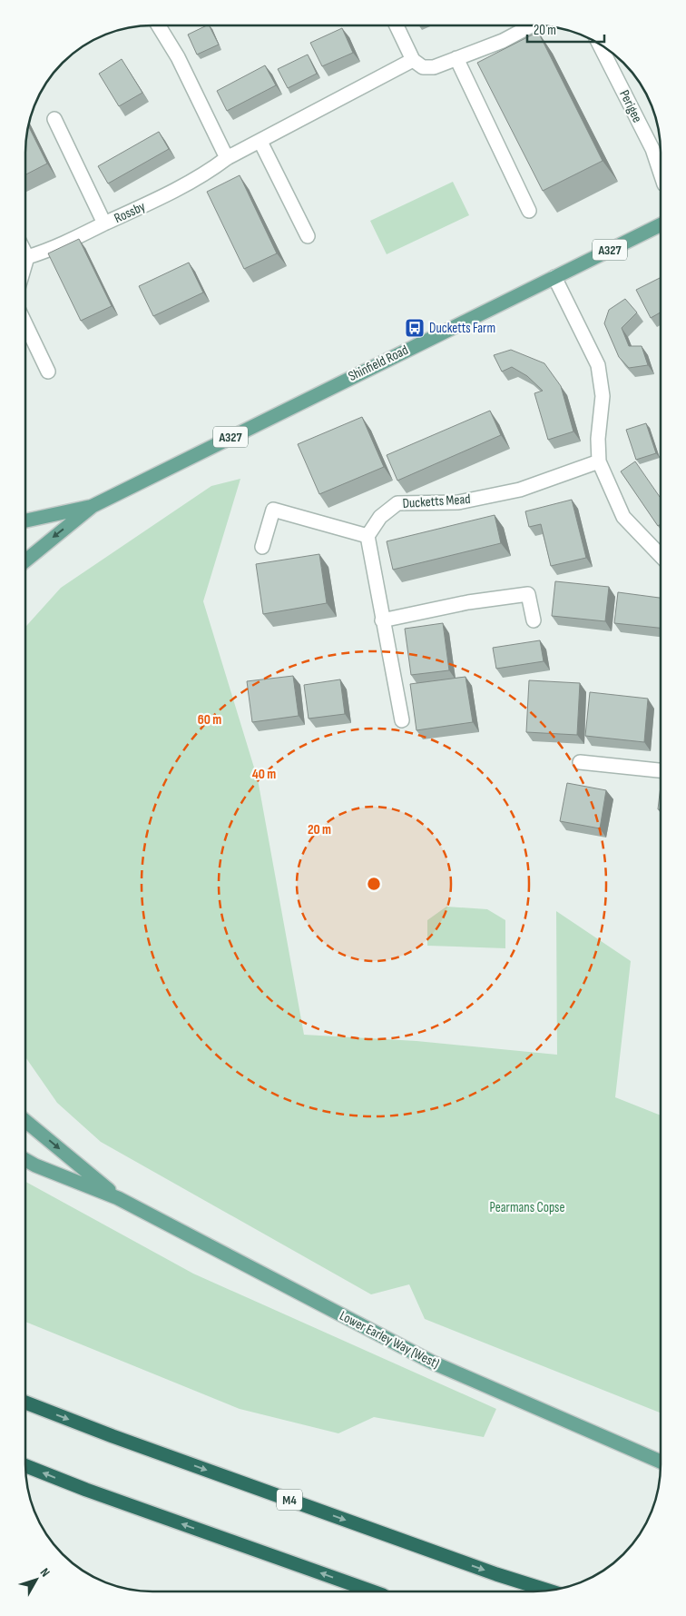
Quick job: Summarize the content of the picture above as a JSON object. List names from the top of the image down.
{
  "streets": {
    "highway": ["M4"],
    "main road": ["A327", "Shinfield Road", "Lower Earley Way (West)"],
    "street": ["Perigee", "Rossby", "Ducketts Mead"]
  },
  "parks": ["Pearmans Copse"],
  "places": {
    "bus stop": ["Ducketts Farm"]
  },
  "scale_bar": "20 m",
  "north": "top right",
  "rings": ["60 m", "40 m", "20 m"]
}
